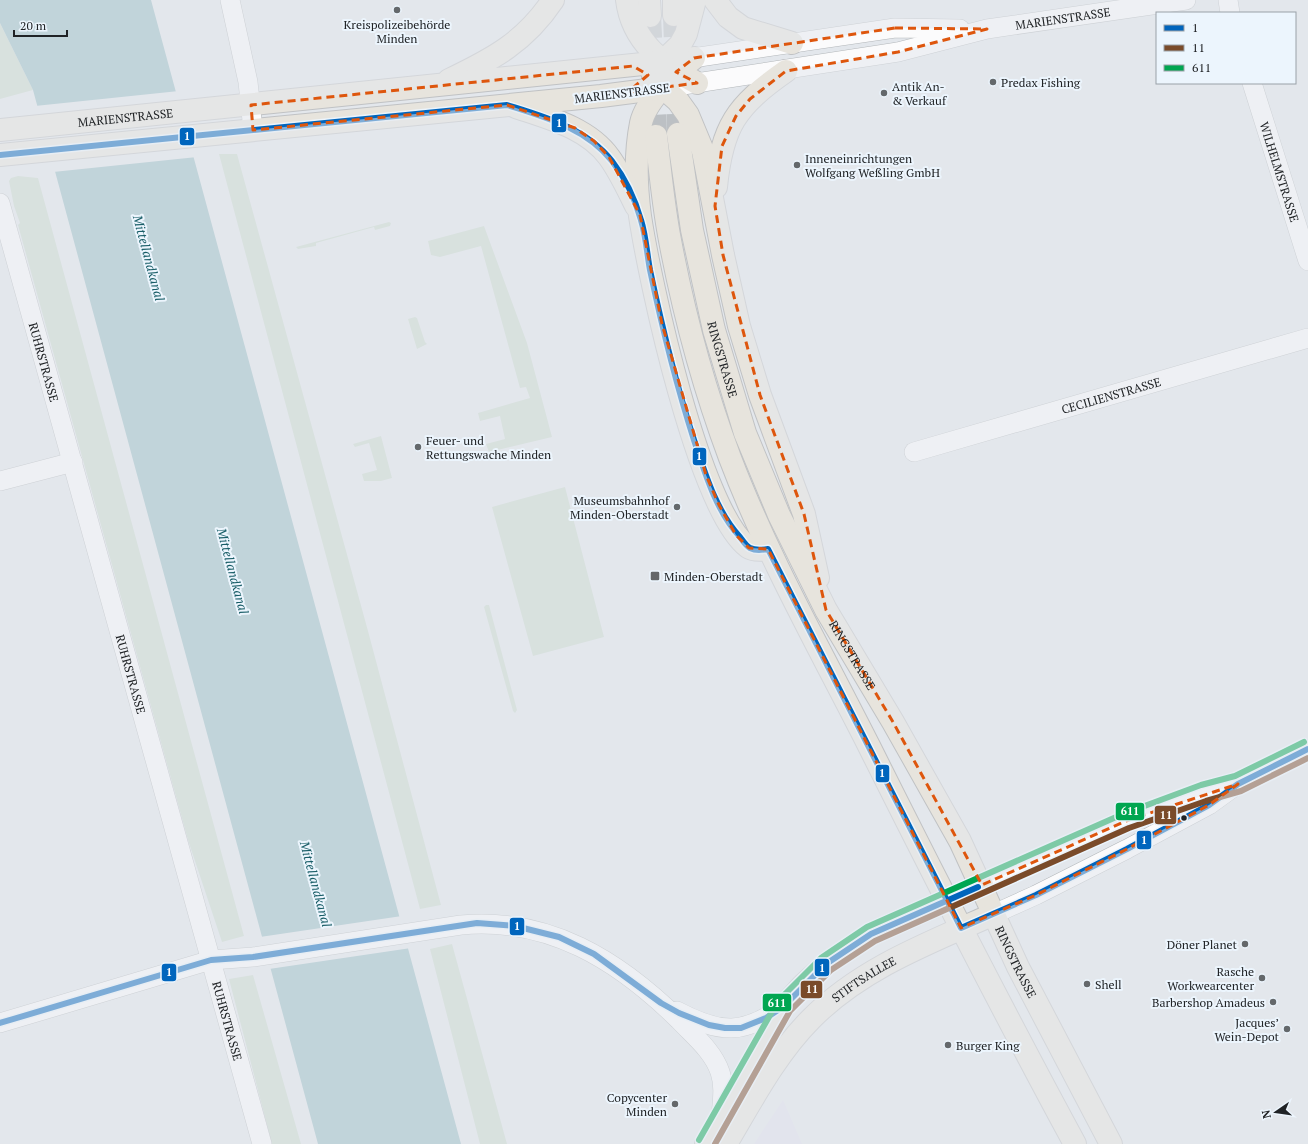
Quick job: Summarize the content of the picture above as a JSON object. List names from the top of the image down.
{
  "streets": {
    "main road": ["MARIENSTRASSE", "RINGSTRASSE", "STIFTSALLEE"],
    "street": ["WILHELMSTRASSE", "RUHRSTRASSE", "CECILIENSTRASSE"]
  },
  "crossings": [
    ["RINGSTRASSE", "STIFTSALLEE"]
  ],
  "water": ["Mittellandkanal"],
  "places": {
    "other": [
      "Kreispolizeibehörde Minden",
      "Predax Fishing",
      "Antik An- & Verkauf",
      "Inneneinrichtungen Wolfgang Weßling GmbH",
      "Feuer- und Rettungswache Minden",
      "Museumsbahnhof Minden-Oberstadt",
      "Döner Planet",
      "Rasche Workwearcenter",
      "Shell",
      "Barbershop Amadeus",
      "Jacques’ Wein-Depot",
      "Burger King",
      "Copycenter Minden"
    ],
    "transit": ["Minden-Oberstadt"]
  },
  "lines": ["transit line 1", "transit line 611", "transit line 11"],
  "legend": ["1", "11", "611"],
  "scale_bar": "20 m",
  "north": "left"
}
